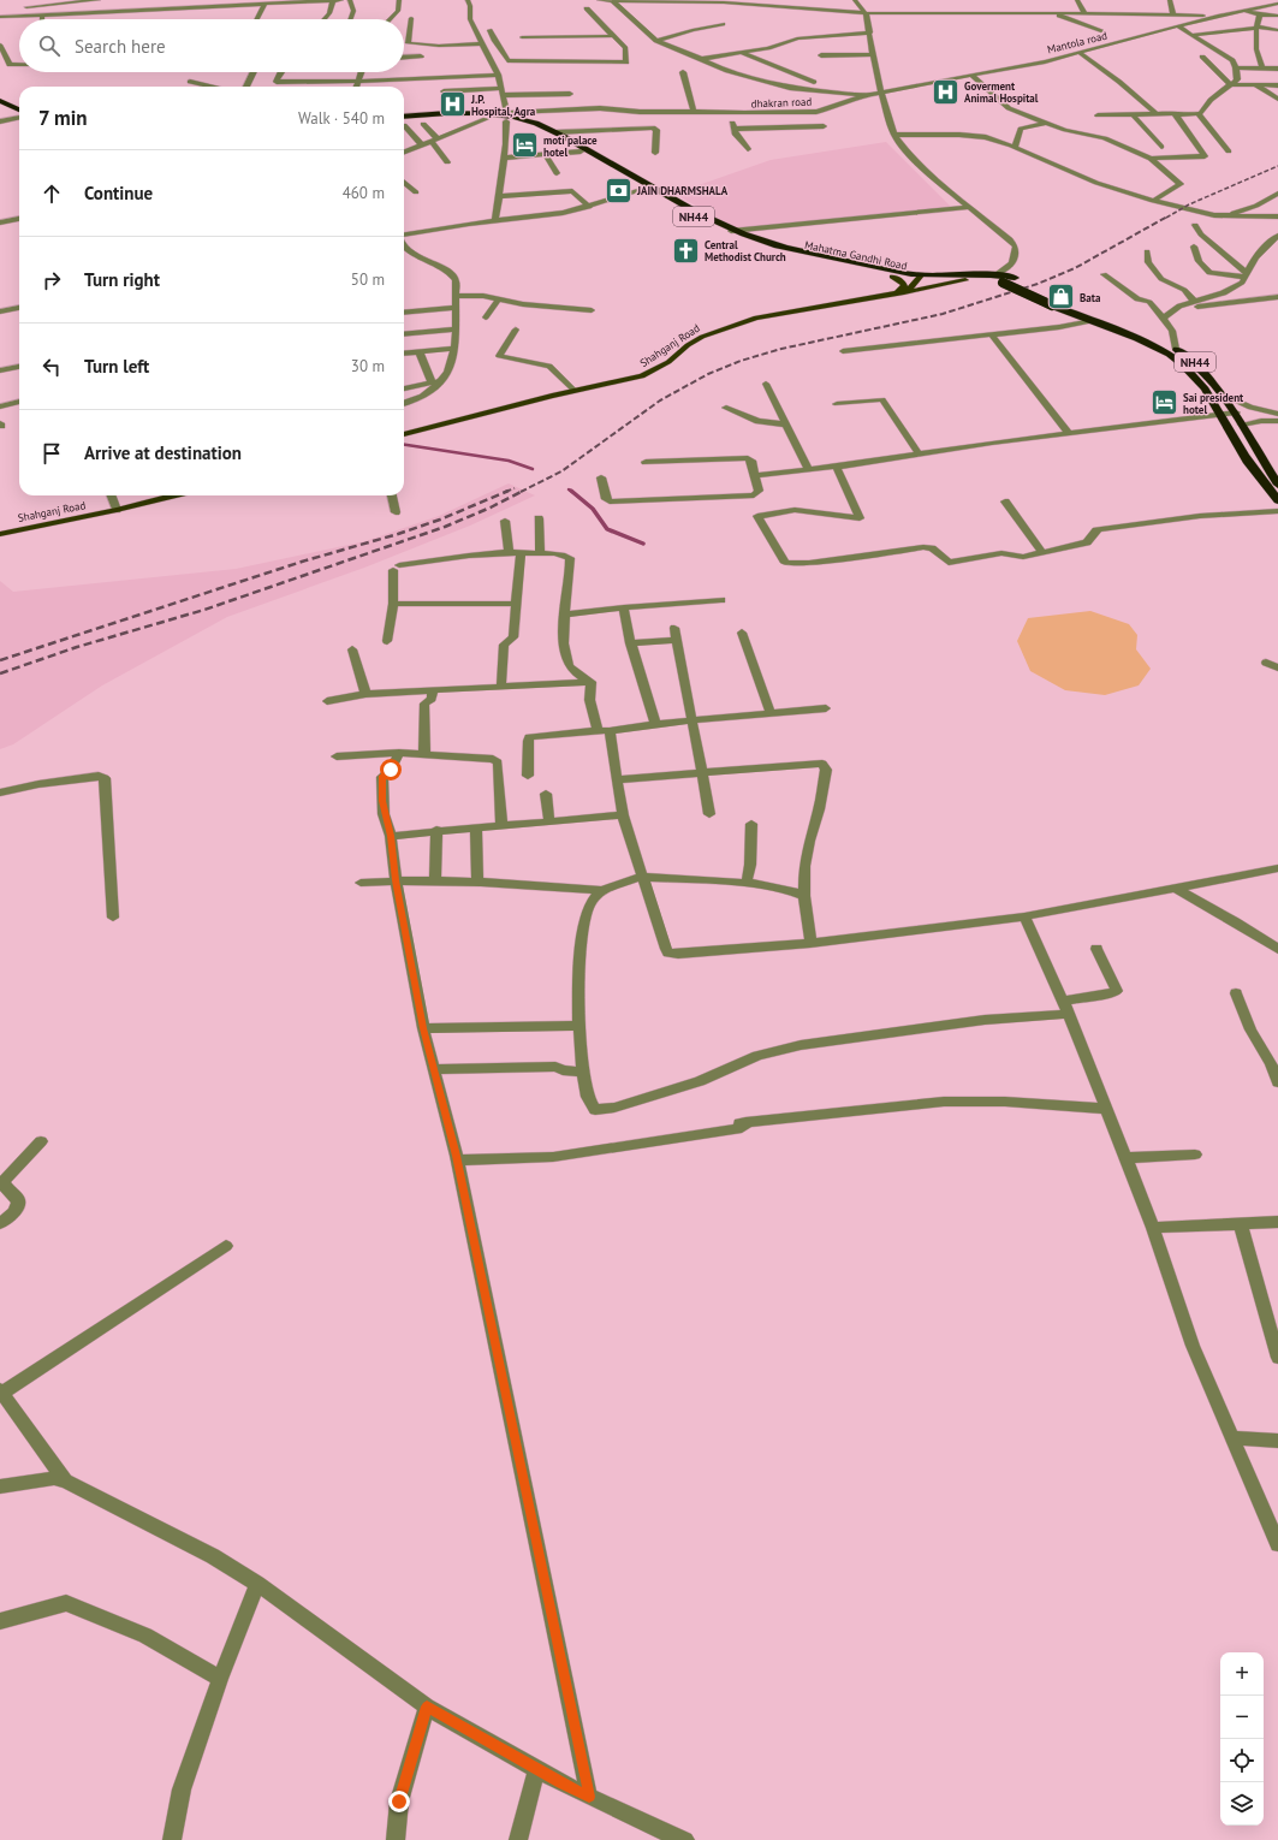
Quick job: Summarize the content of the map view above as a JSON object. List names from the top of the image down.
{
  "streets": {
    "highway": ["NH44", "Mahatma Gandhi Road"],
    "main road": ["Shahganj Road"],
    "street": ["Mantola road", "dhakran road"]
  },
  "crossings": [
    ["Mantola road", "dhakran road"],
    ["dhakran road", "Mahatma Gandhi Road"],
    ["Mahatma Gandhi Road", "Shahganj Road"]
  ],
  "places": {
    "hospital": ["Goverment Animal Hospital", "J.P. Hospital, Agra"],
    "hotel": ["moti palace hotel", "Sai president hotel"],
    "bank": ["JAIN DHARMSHALA"],
    "church": ["Central Methodist Church"],
    "shop": ["Bata"]
  },
  "page": {
    "search": "Search here",
    "heading": ["7 min", "Walk · 540 m"],
    "list": [
      ["Continue", "460 m"],
      ["Turn right", "50 m"],
      ["Turn left", "30 m"],
      "Arrive at destination"
    ],
    "map_buttons": ["+", "−"]
  }
}
